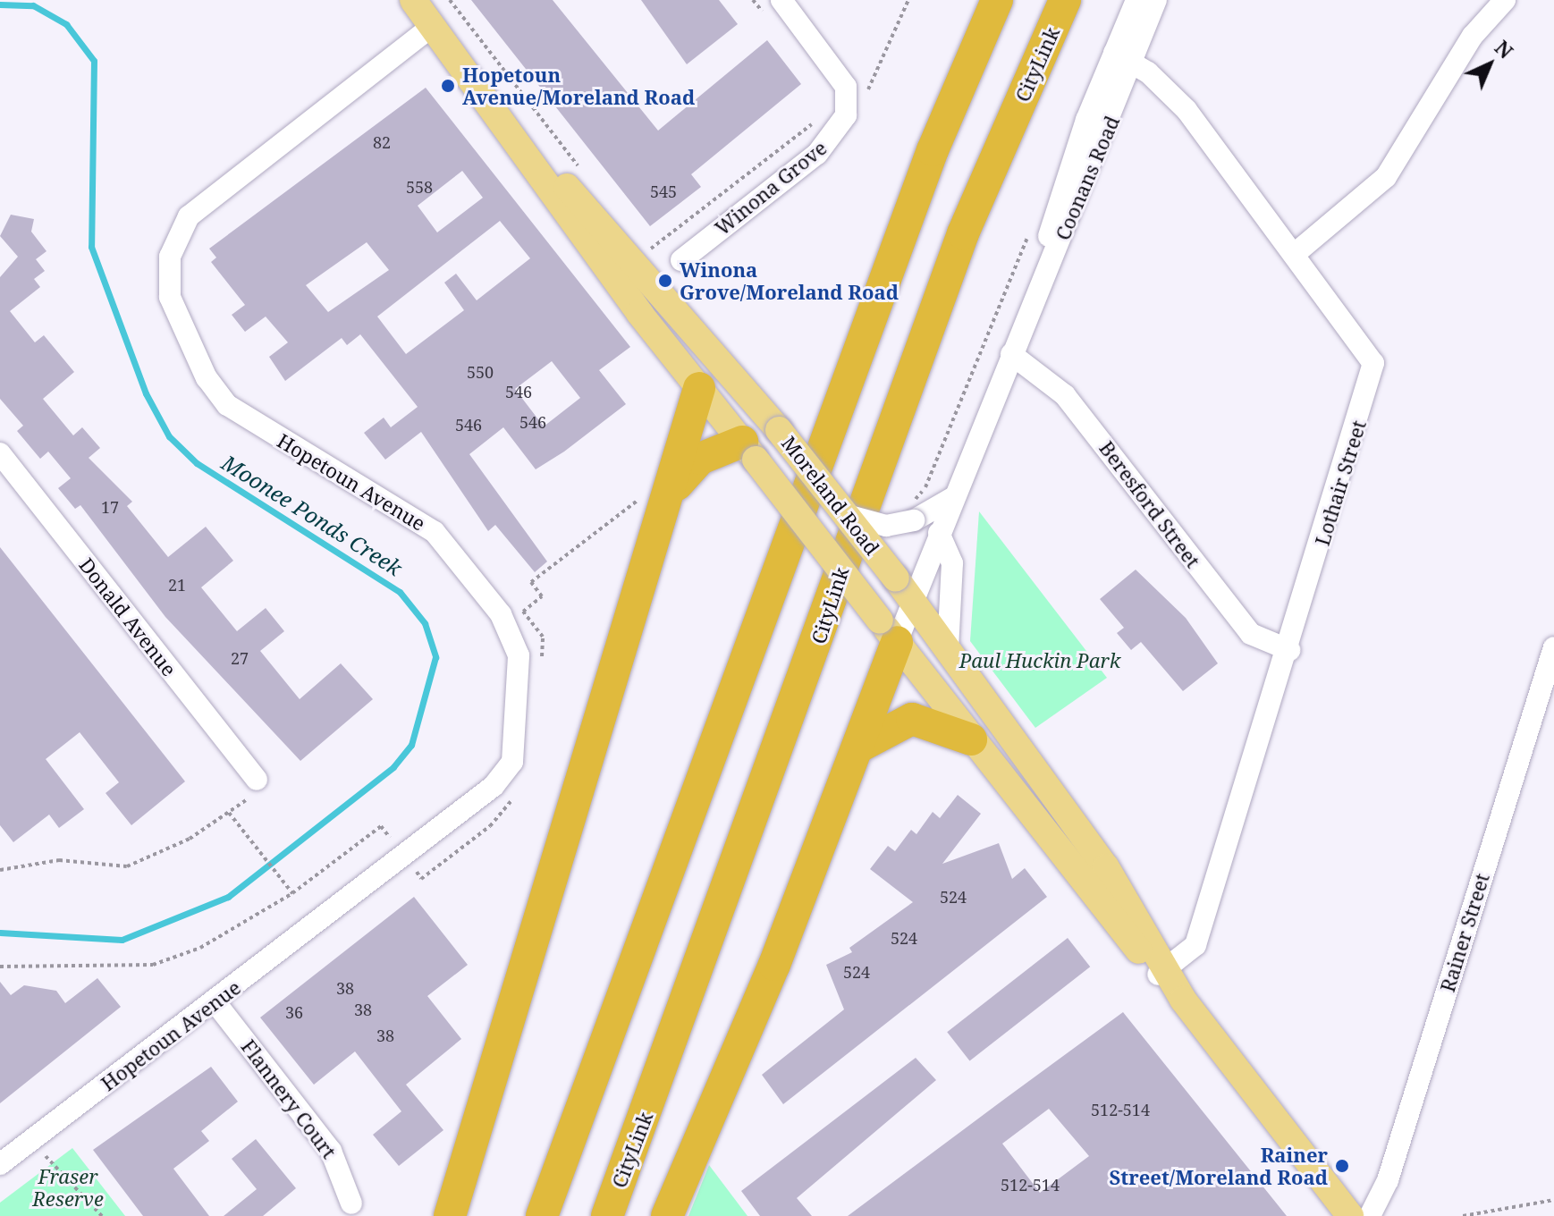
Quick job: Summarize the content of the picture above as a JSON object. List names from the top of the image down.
{
  "streets": {
    "highway": ["CityLink"],
    "main road": ["Moreland Road"],
    "street": [
      "Coonans Road",
      "Winona Grove",
      "Hopetoun Avenue",
      "Lothair Street",
      "Beresford Street",
      "Donald Avenue",
      "Rainer Street",
      "Flannery Court"
    ]
  },
  "crossings": [
    ["Coonans Road", "Lothair Street"],
    ["Coonans Road", "Moreland Road"],
    ["Coonans Road", "Beresford Street"],
    ["Hopetoun Avenue", "Moreland Road"],
    ["Hopetoun Avenue", "Flannery Court"],
    ["Lothair Street", "Moreland Road"],
    ["Lothair Street", "Beresford Street"]
  ],
  "water": ["Moonee Ponds Creek"],
  "parks": ["Paul Huckin Park", "Fraser Reserve"],
  "places": ["Hopetoun Avenue/Moreland Road", "Winona Grove/Moreland Road", "Rainer Street/Moreland Road"],
  "house_numbers": [
    "82",
    "558",
    "545",
    "550",
    "546",
    "546",
    "546",
    "17",
    "21",
    "27",
    "524",
    "524",
    "524",
    "38",
    "38",
    "36",
    "38",
    "512-514",
    "512-514"
  ],
  "north": "top right"
}
